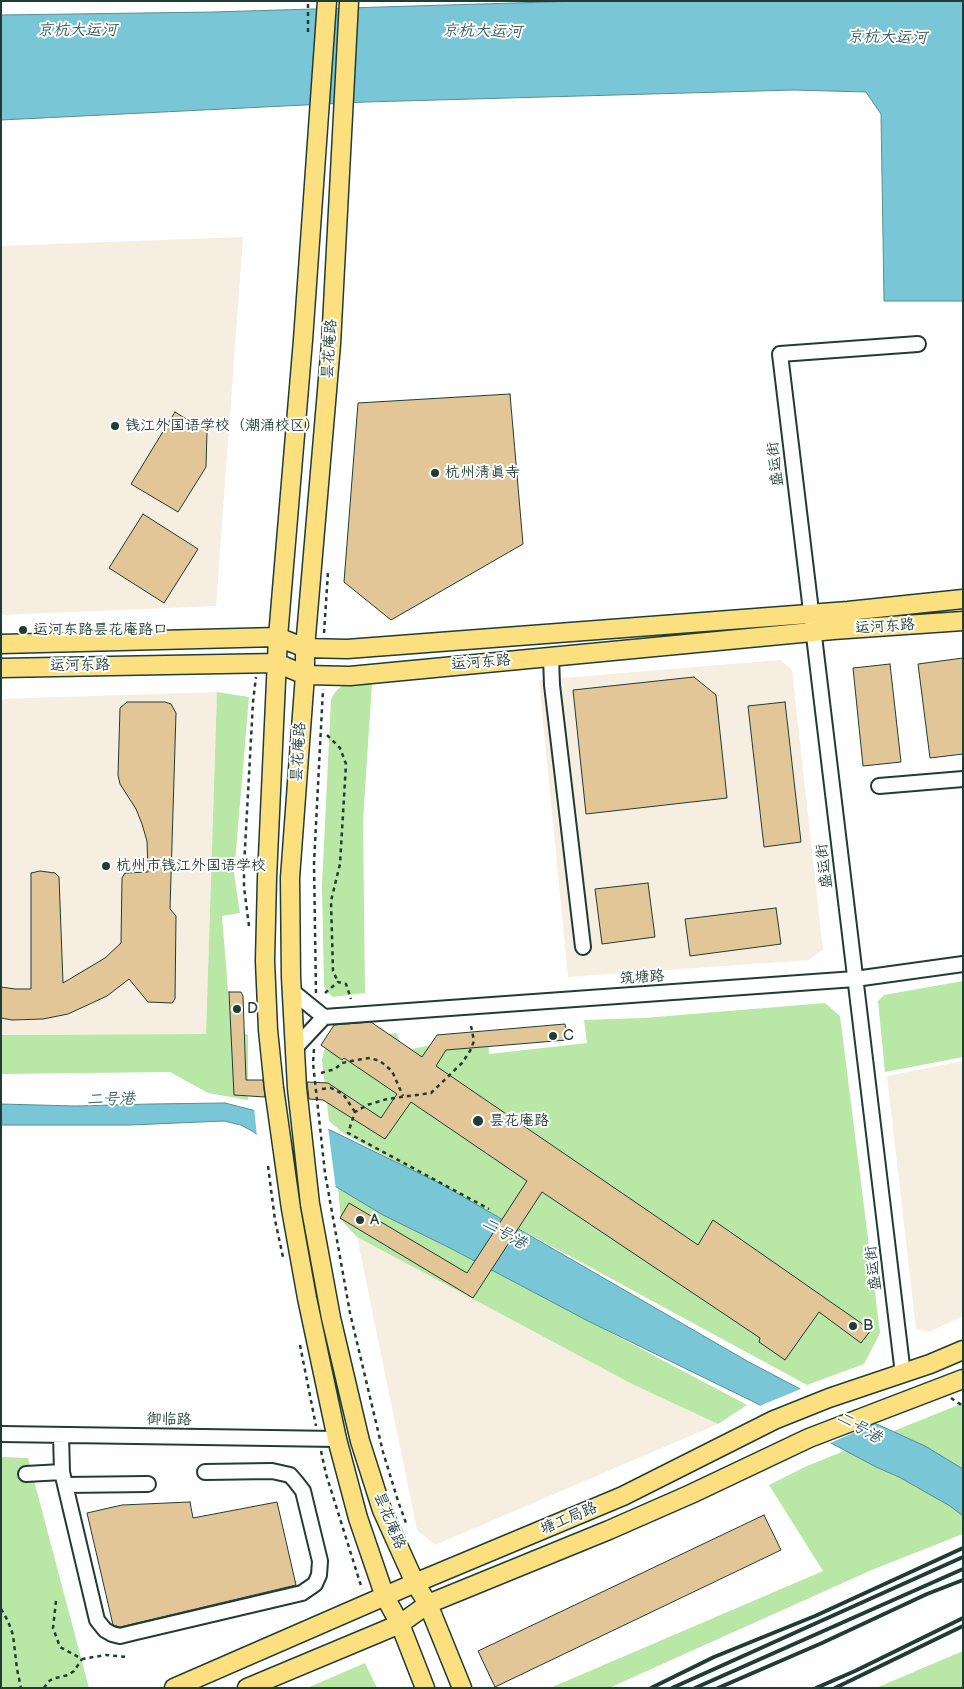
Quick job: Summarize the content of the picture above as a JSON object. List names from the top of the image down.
{
  "streets": {
    "main road": ["昙花庵路", "运河东路", "塘工局路"],
    "street": ["盛运街", "筑塘路", "御临路"]
  },
  "crossings": [
    ["昙花庵路", "运河东路"],
    ["昙花庵路", "御临路"],
    ["昙花庵路", "塘工局路"],
    ["盛运街", "运河东路"],
    ["盛运街", "筑塘路"],
    ["盛运街", "塘工局路"]
  ],
  "water": ["京杭大运河", "二号港"],
  "places": [
    "钱江外国语学校（潮涌校区）",
    "杭州清真寺",
    "运河东路昙花庵路口",
    "杭州市钱江外国语学校",
    "D",
    "C",
    "昙花庵路",
    "A",
    "B"
  ]
}
